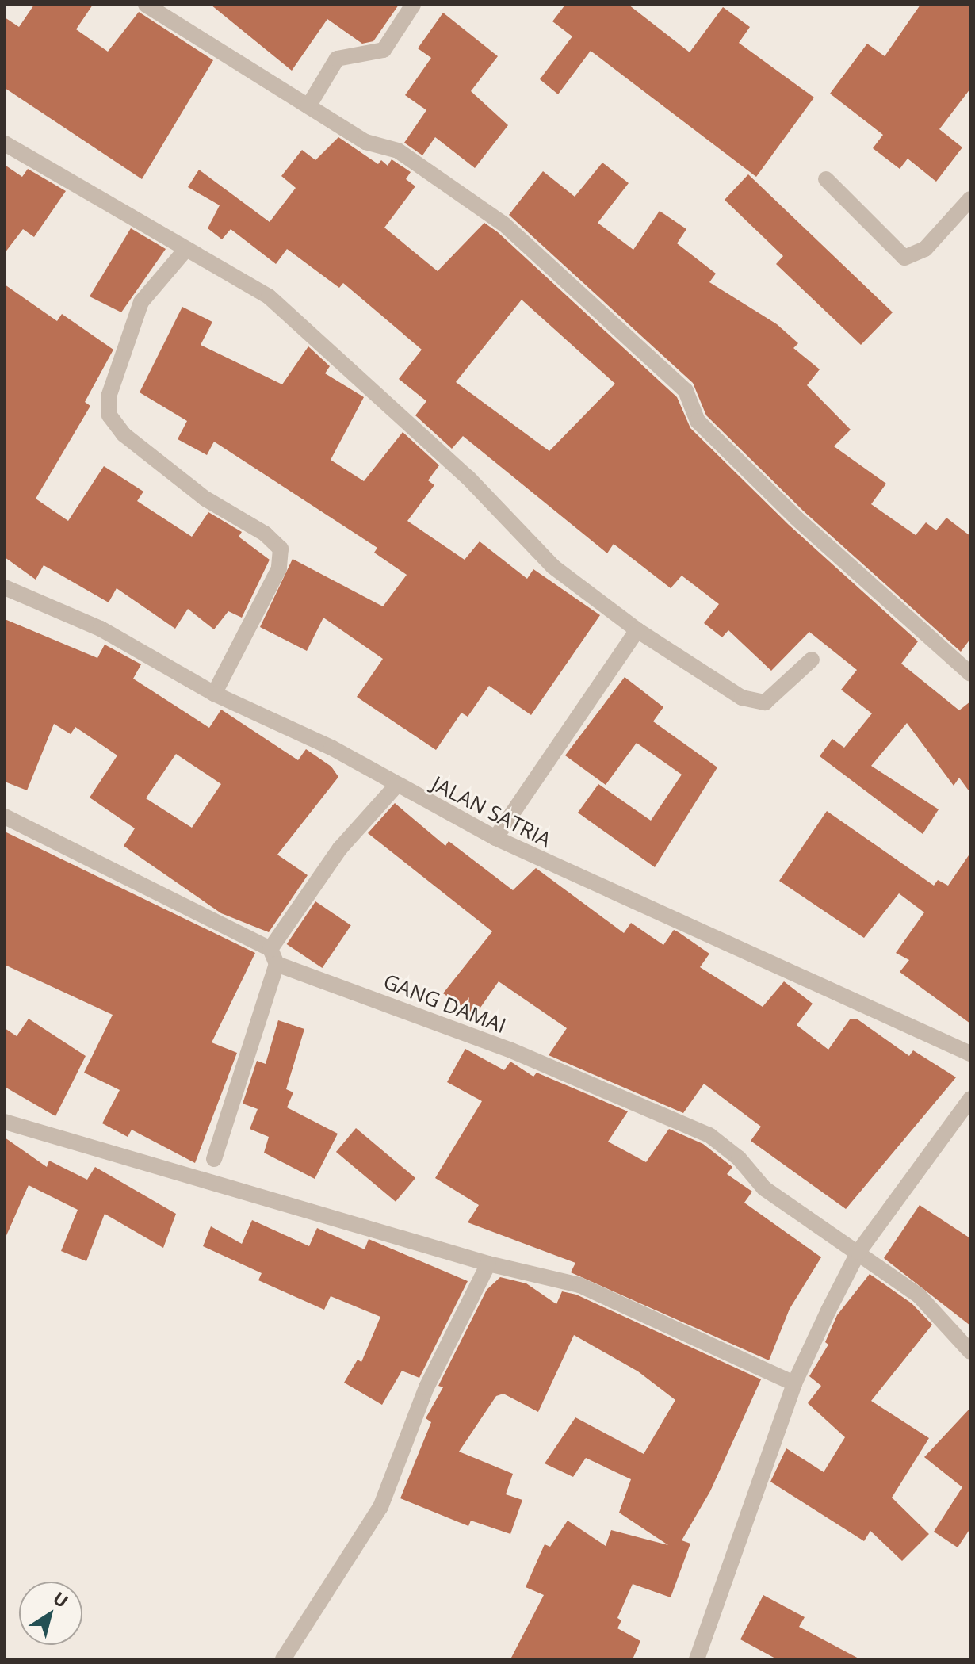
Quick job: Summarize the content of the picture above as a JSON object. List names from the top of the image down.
{
  "streets": {
    "street": ["JALAN SATRIA", "GANG DAMAI"]
  },
  "north": "top right"
}
